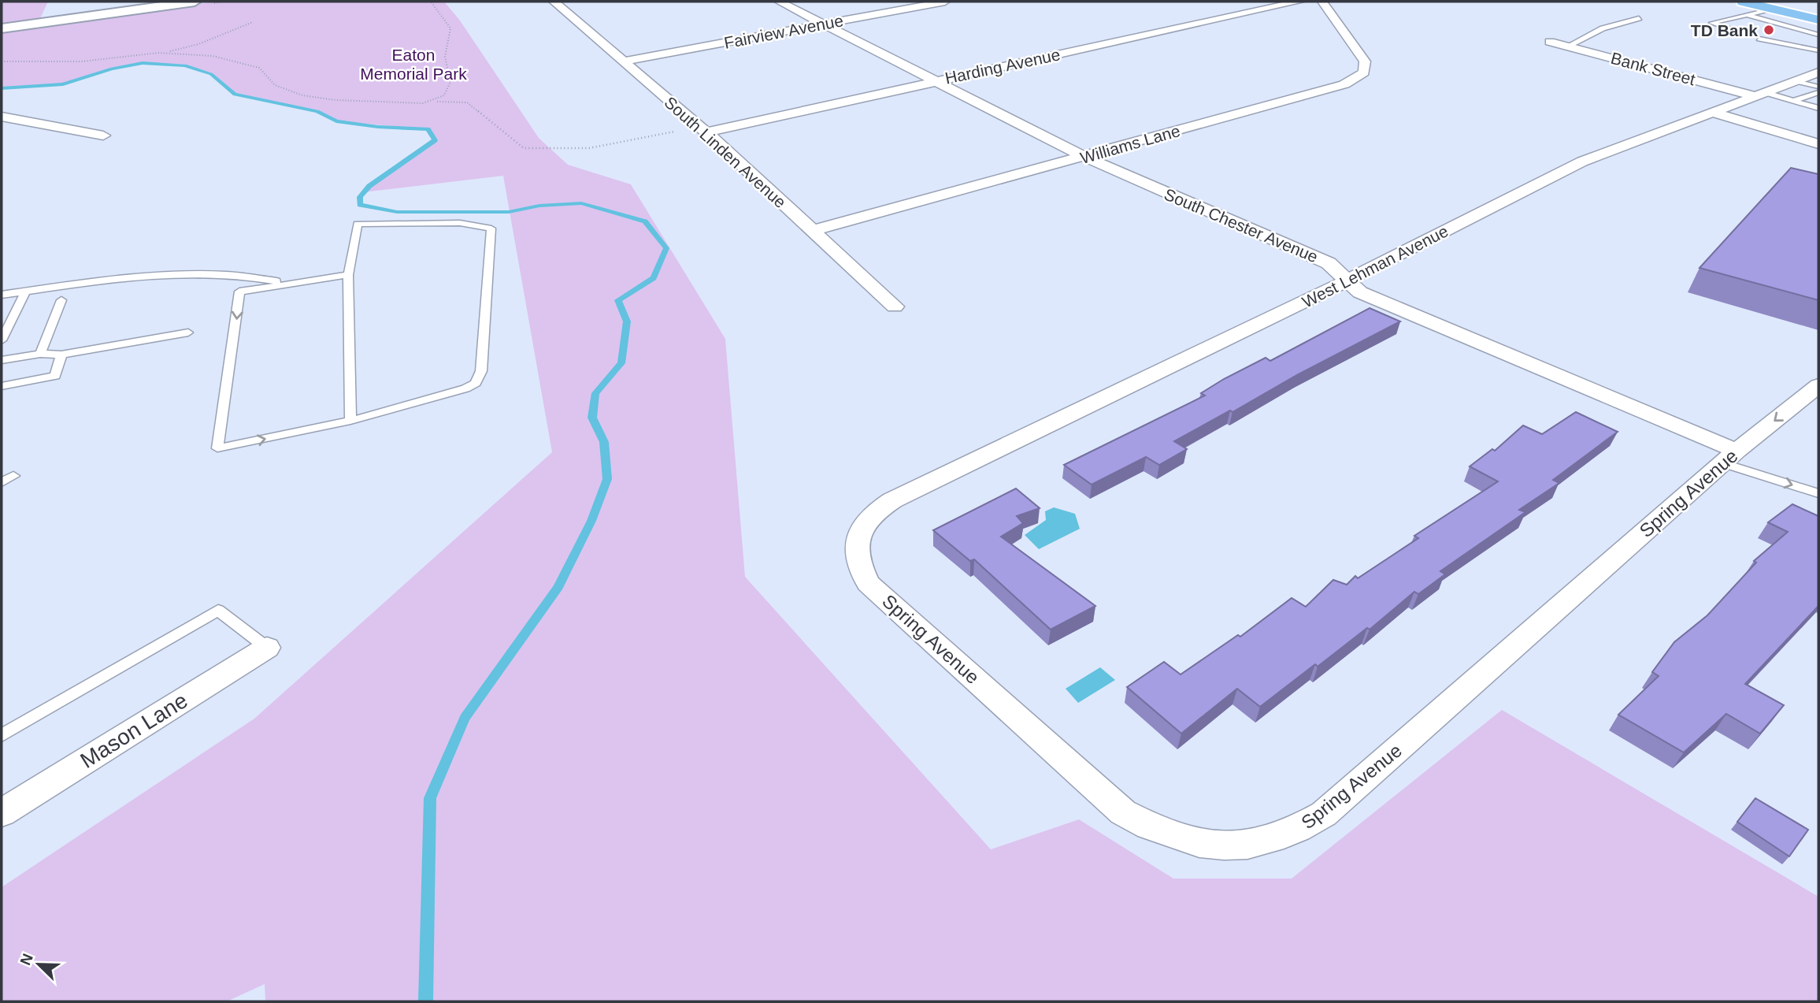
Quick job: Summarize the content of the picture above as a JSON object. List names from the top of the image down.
{
  "streets": {
    "street": [
      "Fairview Avenue",
      "Harding Avenue",
      "Bank Street",
      "Williams Lane",
      "South Linden Avenue",
      "South Chester Avenue",
      "West Lehman Avenue",
      "Spring Avenue",
      "Mason Lane"
    ]
  },
  "crossings": [
    ["Fairview Avenue", "South Linden Avenue"],
    ["Fairview Avenue", "South Chester Avenue"],
    ["Harding Avenue", "South Linden Avenue"],
    ["Harding Avenue", "South Chester Avenue"],
    ["Bank Street", "West Lehman Avenue"],
    ["Williams Lane", "South Linden Avenue"],
    ["Williams Lane", "South Chester Avenue"],
    ["South Chester Avenue", "West Lehman Avenue"],
    ["South Chester Avenue", "Spring Avenue"],
    ["West Lehman Avenue", "Spring Avenue"]
  ],
  "parks": ["Eaton Memorial Park"],
  "places": ["TD Bank"],
  "north": "top left"
}
